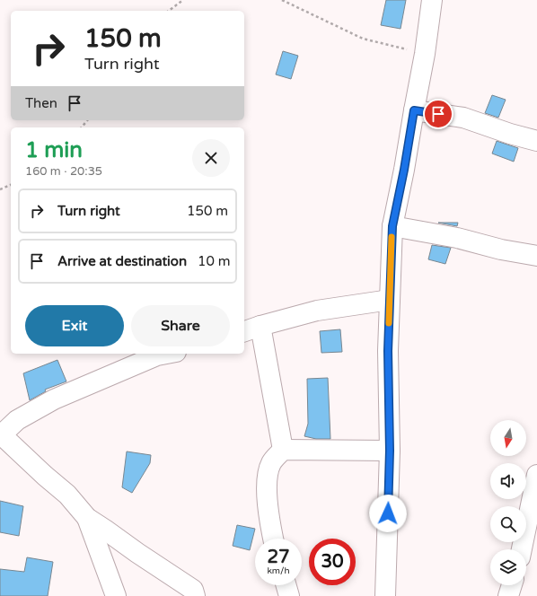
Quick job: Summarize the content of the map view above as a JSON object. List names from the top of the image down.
{
  "north": "bottom",
  "page": {
    "turn": ["150 m", "Turn right"],
    "then": "Then",
    "heading": ["1 min", "160 m · 20:35"],
    "list": [
      {
        "name": "Turn right",
        "value": "150 m"
      },
      {
        "name": "Arrive at destination",
        "value": "10 m"
      }
    ],
    "buttons": ["Exit", "Share"],
    "speed": "27 km/h",
    "limit": "30"
  }
}
